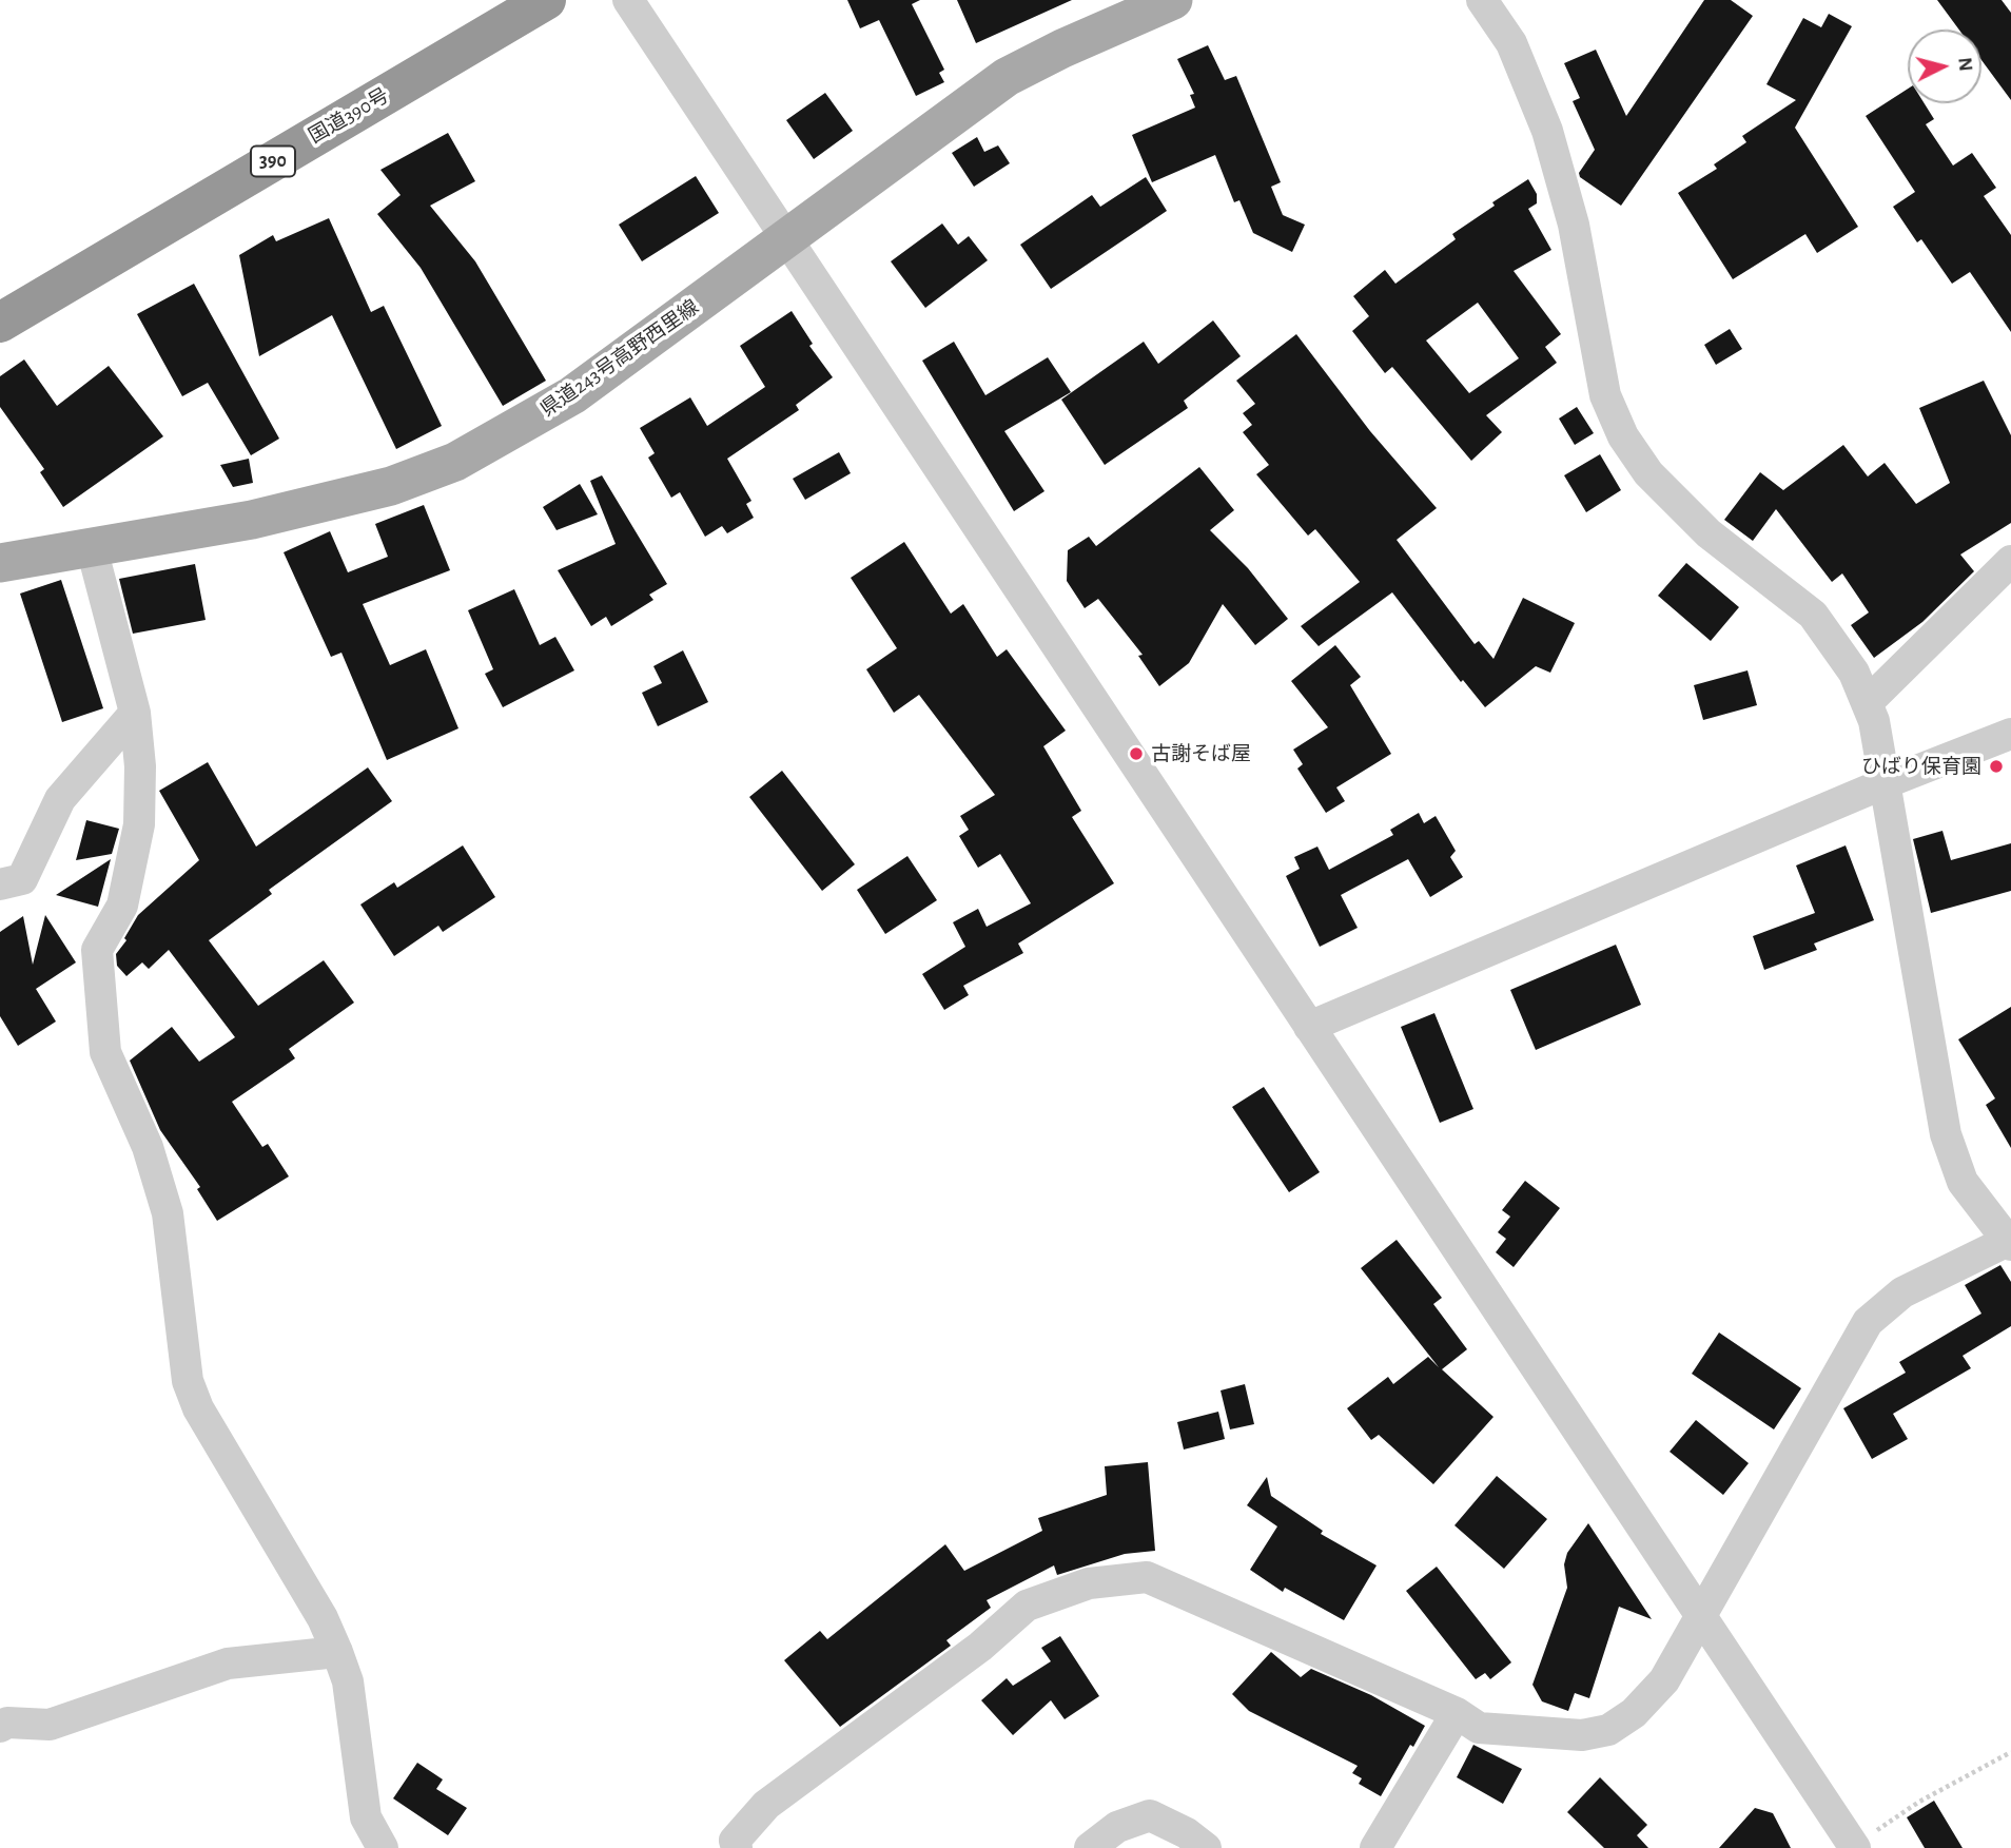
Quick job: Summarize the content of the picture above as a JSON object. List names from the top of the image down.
{
  "streets": {
    "highway": ["国道390号", "390"],
    "main road": ["県道243号高野西里線"]
  },
  "places": ["古謝そば屋", "ひばり保育園"],
  "north": "right"
}
